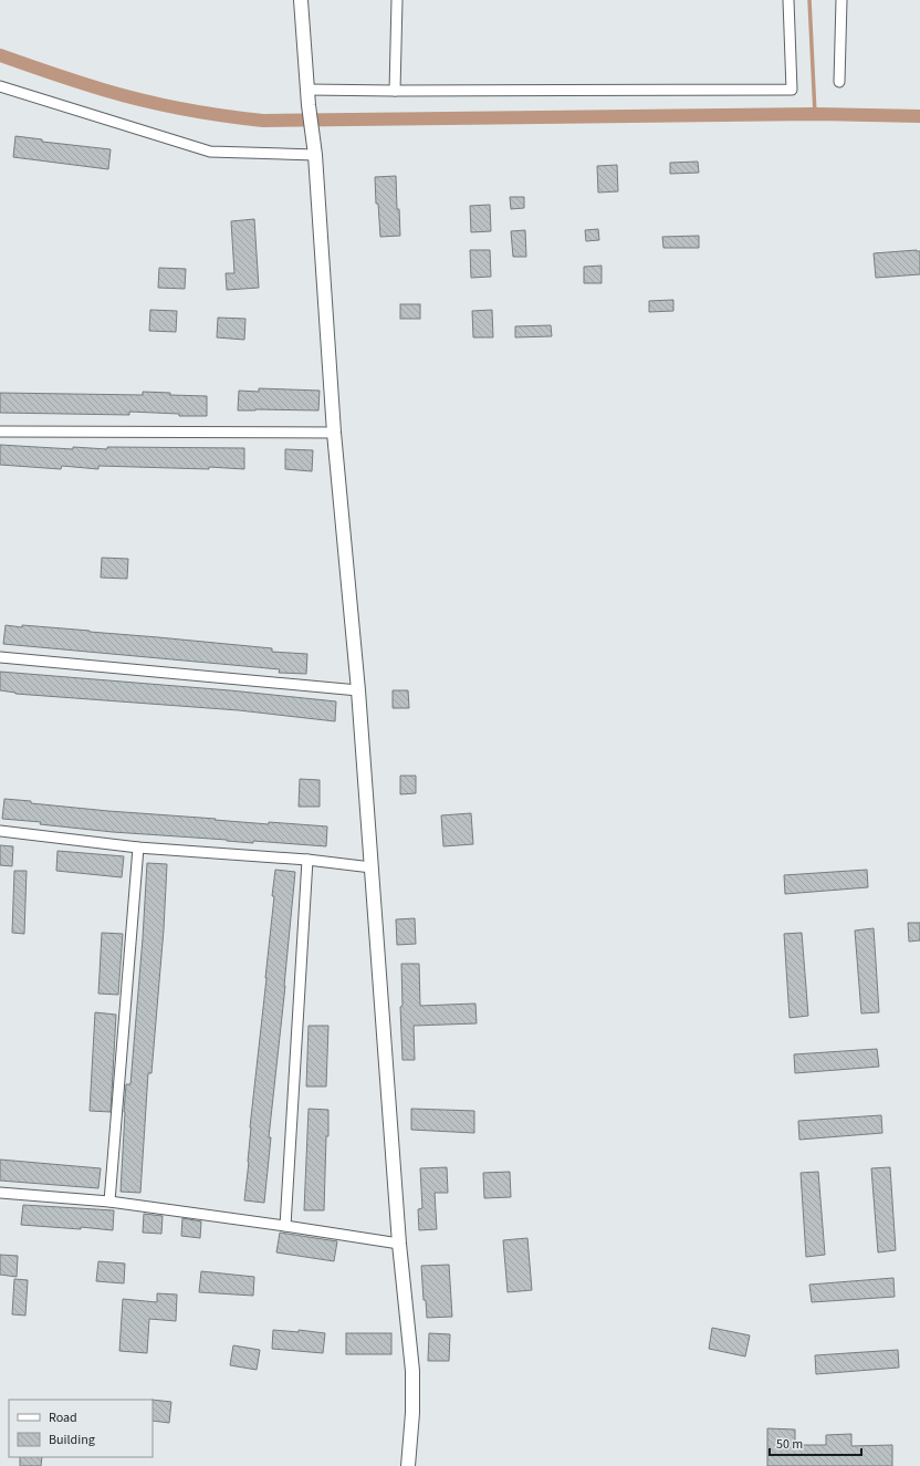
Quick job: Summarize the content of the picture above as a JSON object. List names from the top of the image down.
{
  "legend": ["Road", "Building"],
  "scale_bar": "50 m"
}
